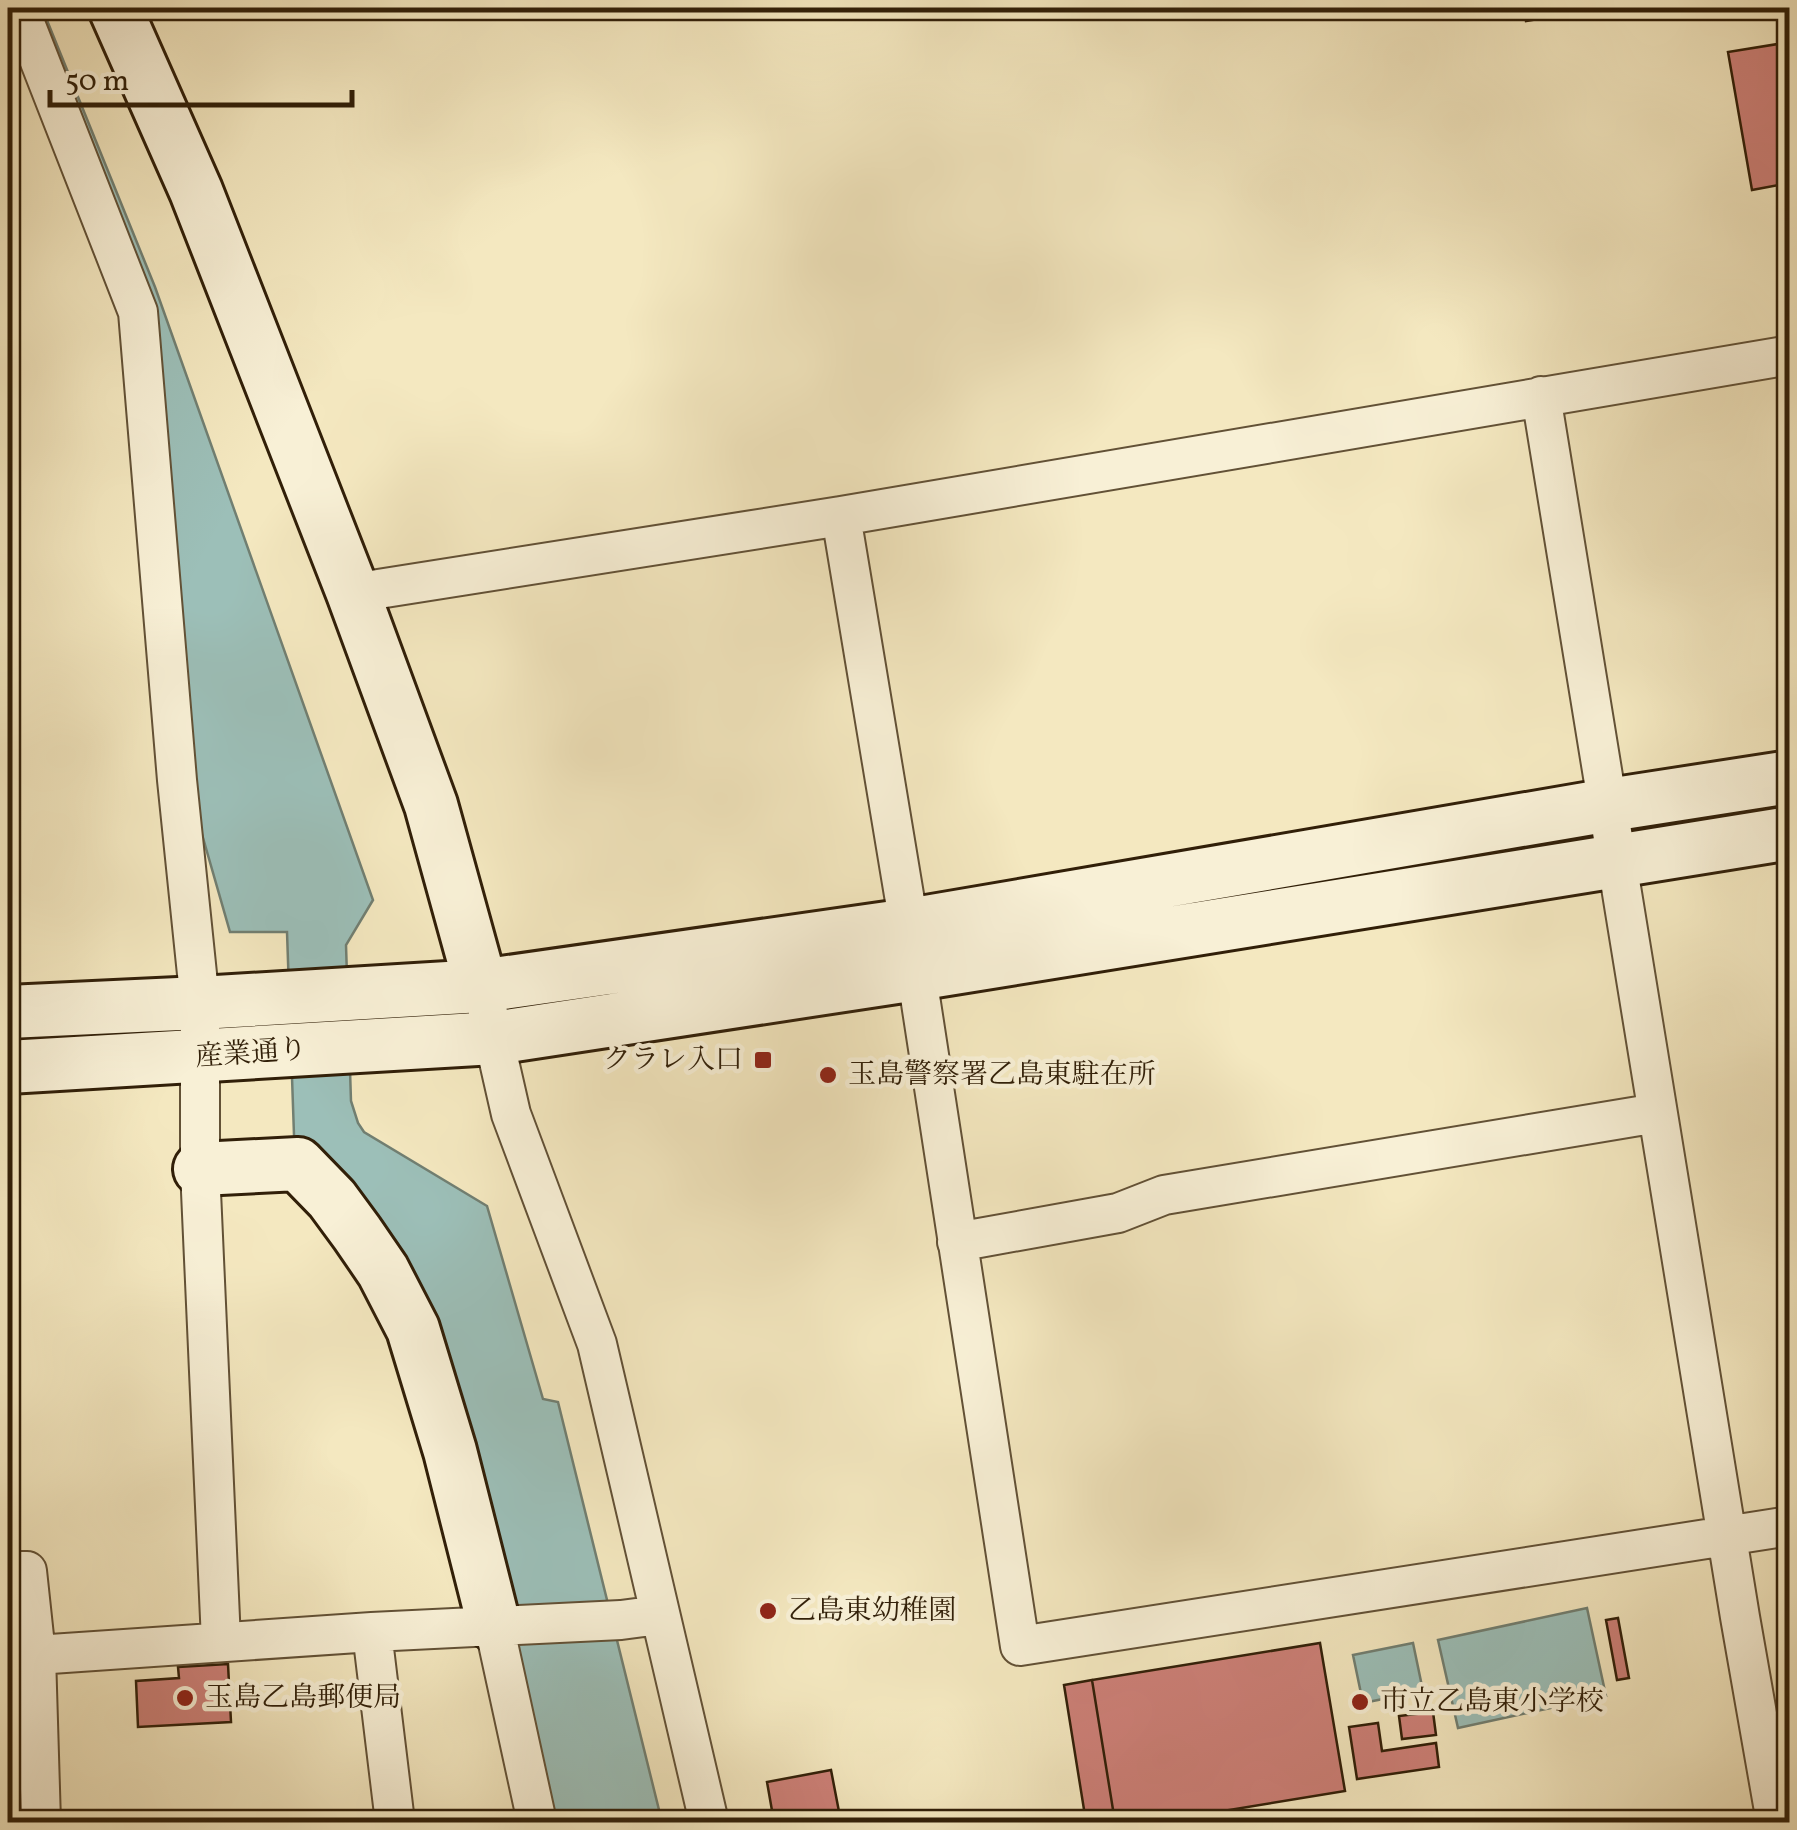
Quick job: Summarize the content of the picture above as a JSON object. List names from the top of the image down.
{
  "streets": {
    "street": ["産業通り"]
  },
  "places": {
    "transit": ["クラレ入口"],
    "other": [
      "玉島警察署乙島東駐在所",
      "乙島東幼稚園",
      "玉島乙島郵便局",
      "市立乙島東小学校"
    ]
  },
  "scale_bar": "50 m"
}
